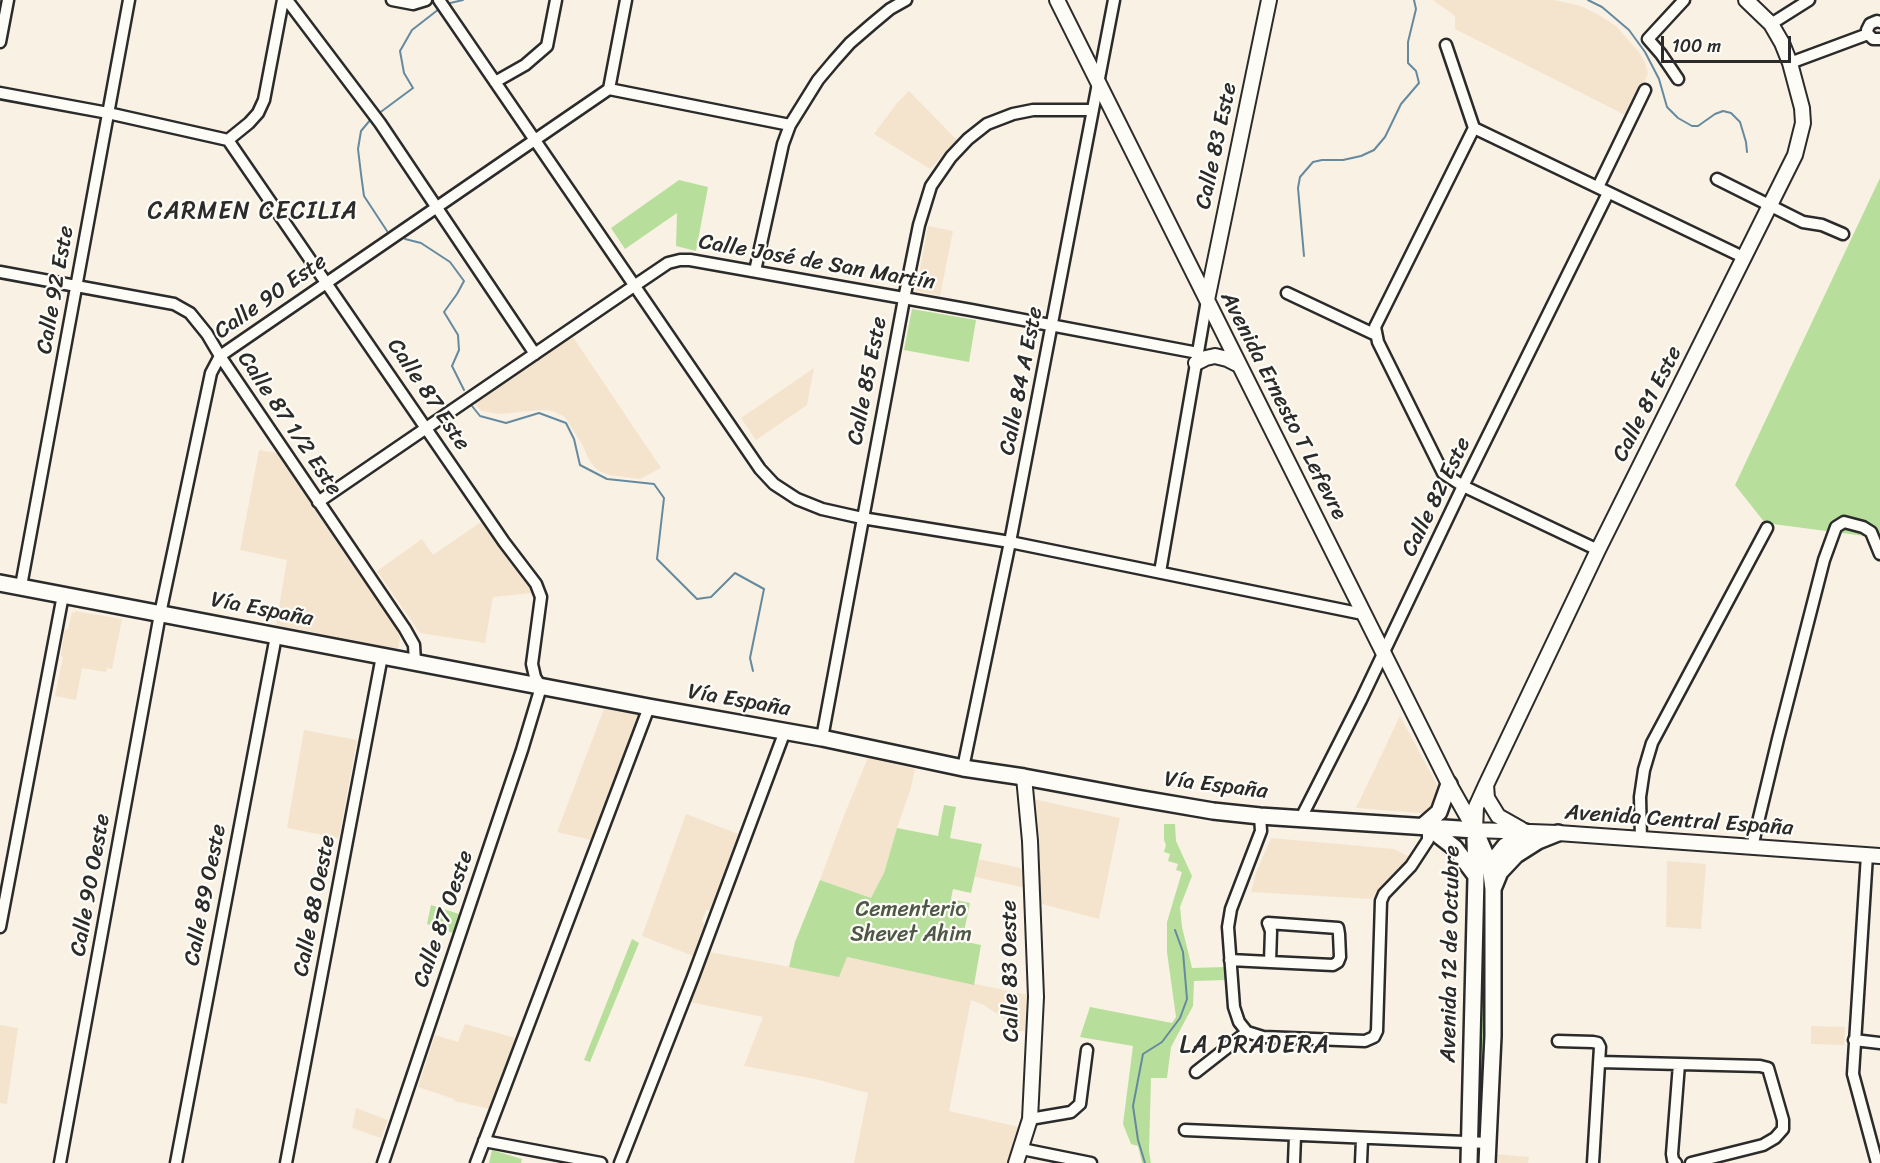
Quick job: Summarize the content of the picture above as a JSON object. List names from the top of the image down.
{
  "streets": {
    "main road": ["Vía España", "Avenida 12 de Octubre"],
    "street": [
      "Calle 83 Este",
      "Calle José de San Martín",
      "Calle 92 Este",
      "Calle 90 Este",
      "Calle 85 Este",
      "Calle 84 A Este",
      "Calle 87 Este",
      "Calle 81 Este",
      "Avenida Ernesto T Lefevre",
      "Calle 87 1/2 Este",
      "Calle 82 Este",
      "Avenida Central España",
      "Calle 90 Oeste",
      "Calle 89 Oeste",
      "Calle 88 Oeste",
      "Calle 87 Oeste",
      "Calle 83 Oeste"
    ]
  },
  "crossings": [
    ["Calle 83 Este", "Avenida Ernesto T Lefevre"],
    ["Calle José de San Martín", "Calle 85 Este"],
    ["Calle José de San Martín", "Calle 84 A Este"],
    ["Calle José de San Martín", "Calle 87 Este"],
    ["Calle José de San Martín", "Calle 87 1/2 Este"],
    ["Calle 92 Este", "Calle 87 1/2 Este"],
    ["Calle 92 Este", "Vía España"],
    ["Calle 90 Este", "Calle 87 Este"],
    ["Calle 90 Este", "Calle 87 1/2 Este"],
    ["Calle 90 Este", "Vía España"],
    ["Calle 90 Este", "Calle 90 Oeste"],
    ["Calle 85 Este", "Calle 84 A Este"],
    ["Calle 85 Este", "Vía España"],
    ["Calle 84 A Este", "Avenida Ernesto T Lefevre"],
    ["Calle 84 A Este", "Vía España"],
    ["Calle 87 Este", "Vía España"],
    ["Calle 87 Este", "Calle 87 Oeste"],
    ["Calle 81 Este", "Avenida Ernesto T Lefevre"],
    ["Calle 81 Este", "Vía España"],
    ["Calle 81 Este", "Avenida Central España"],
    ["Calle 81 Este", "Avenida 12 de Octubre"],
    ["Avenida Ernesto T Lefevre", "Calle 82 Este"],
    ["Avenida Ernesto T Lefevre", "Vía España"],
    ["Avenida Ernesto T Lefevre", "Avenida Central España"],
    ["Avenida Ernesto T Lefevre", "Avenida 12 de Octubre"],
    ["Calle 87 1/2 Este", "Vía España"],
    ["Calle 82 Este", "Vía España"],
    ["Vía España", "Avenida Central España"],
    ["Vía España", "Calle 90 Oeste"],
    ["Vía España", "Calle 89 Oeste"],
    ["Vía España", "Calle 88 Oeste"],
    ["Vía España", "Calle 87 Oeste"],
    ["Vía España", "Avenida 12 de Octubre"],
    ["Vía España", "Calle 83 Oeste"],
    ["Avenida Central España", "Avenida 12 de Octubre"]
  ],
  "districts": ["CARMEN CECILIA", "LA PRADERA"],
  "parks": ["Cementerio Shevet Ahim"],
  "scale_bar": "100 m"
}
